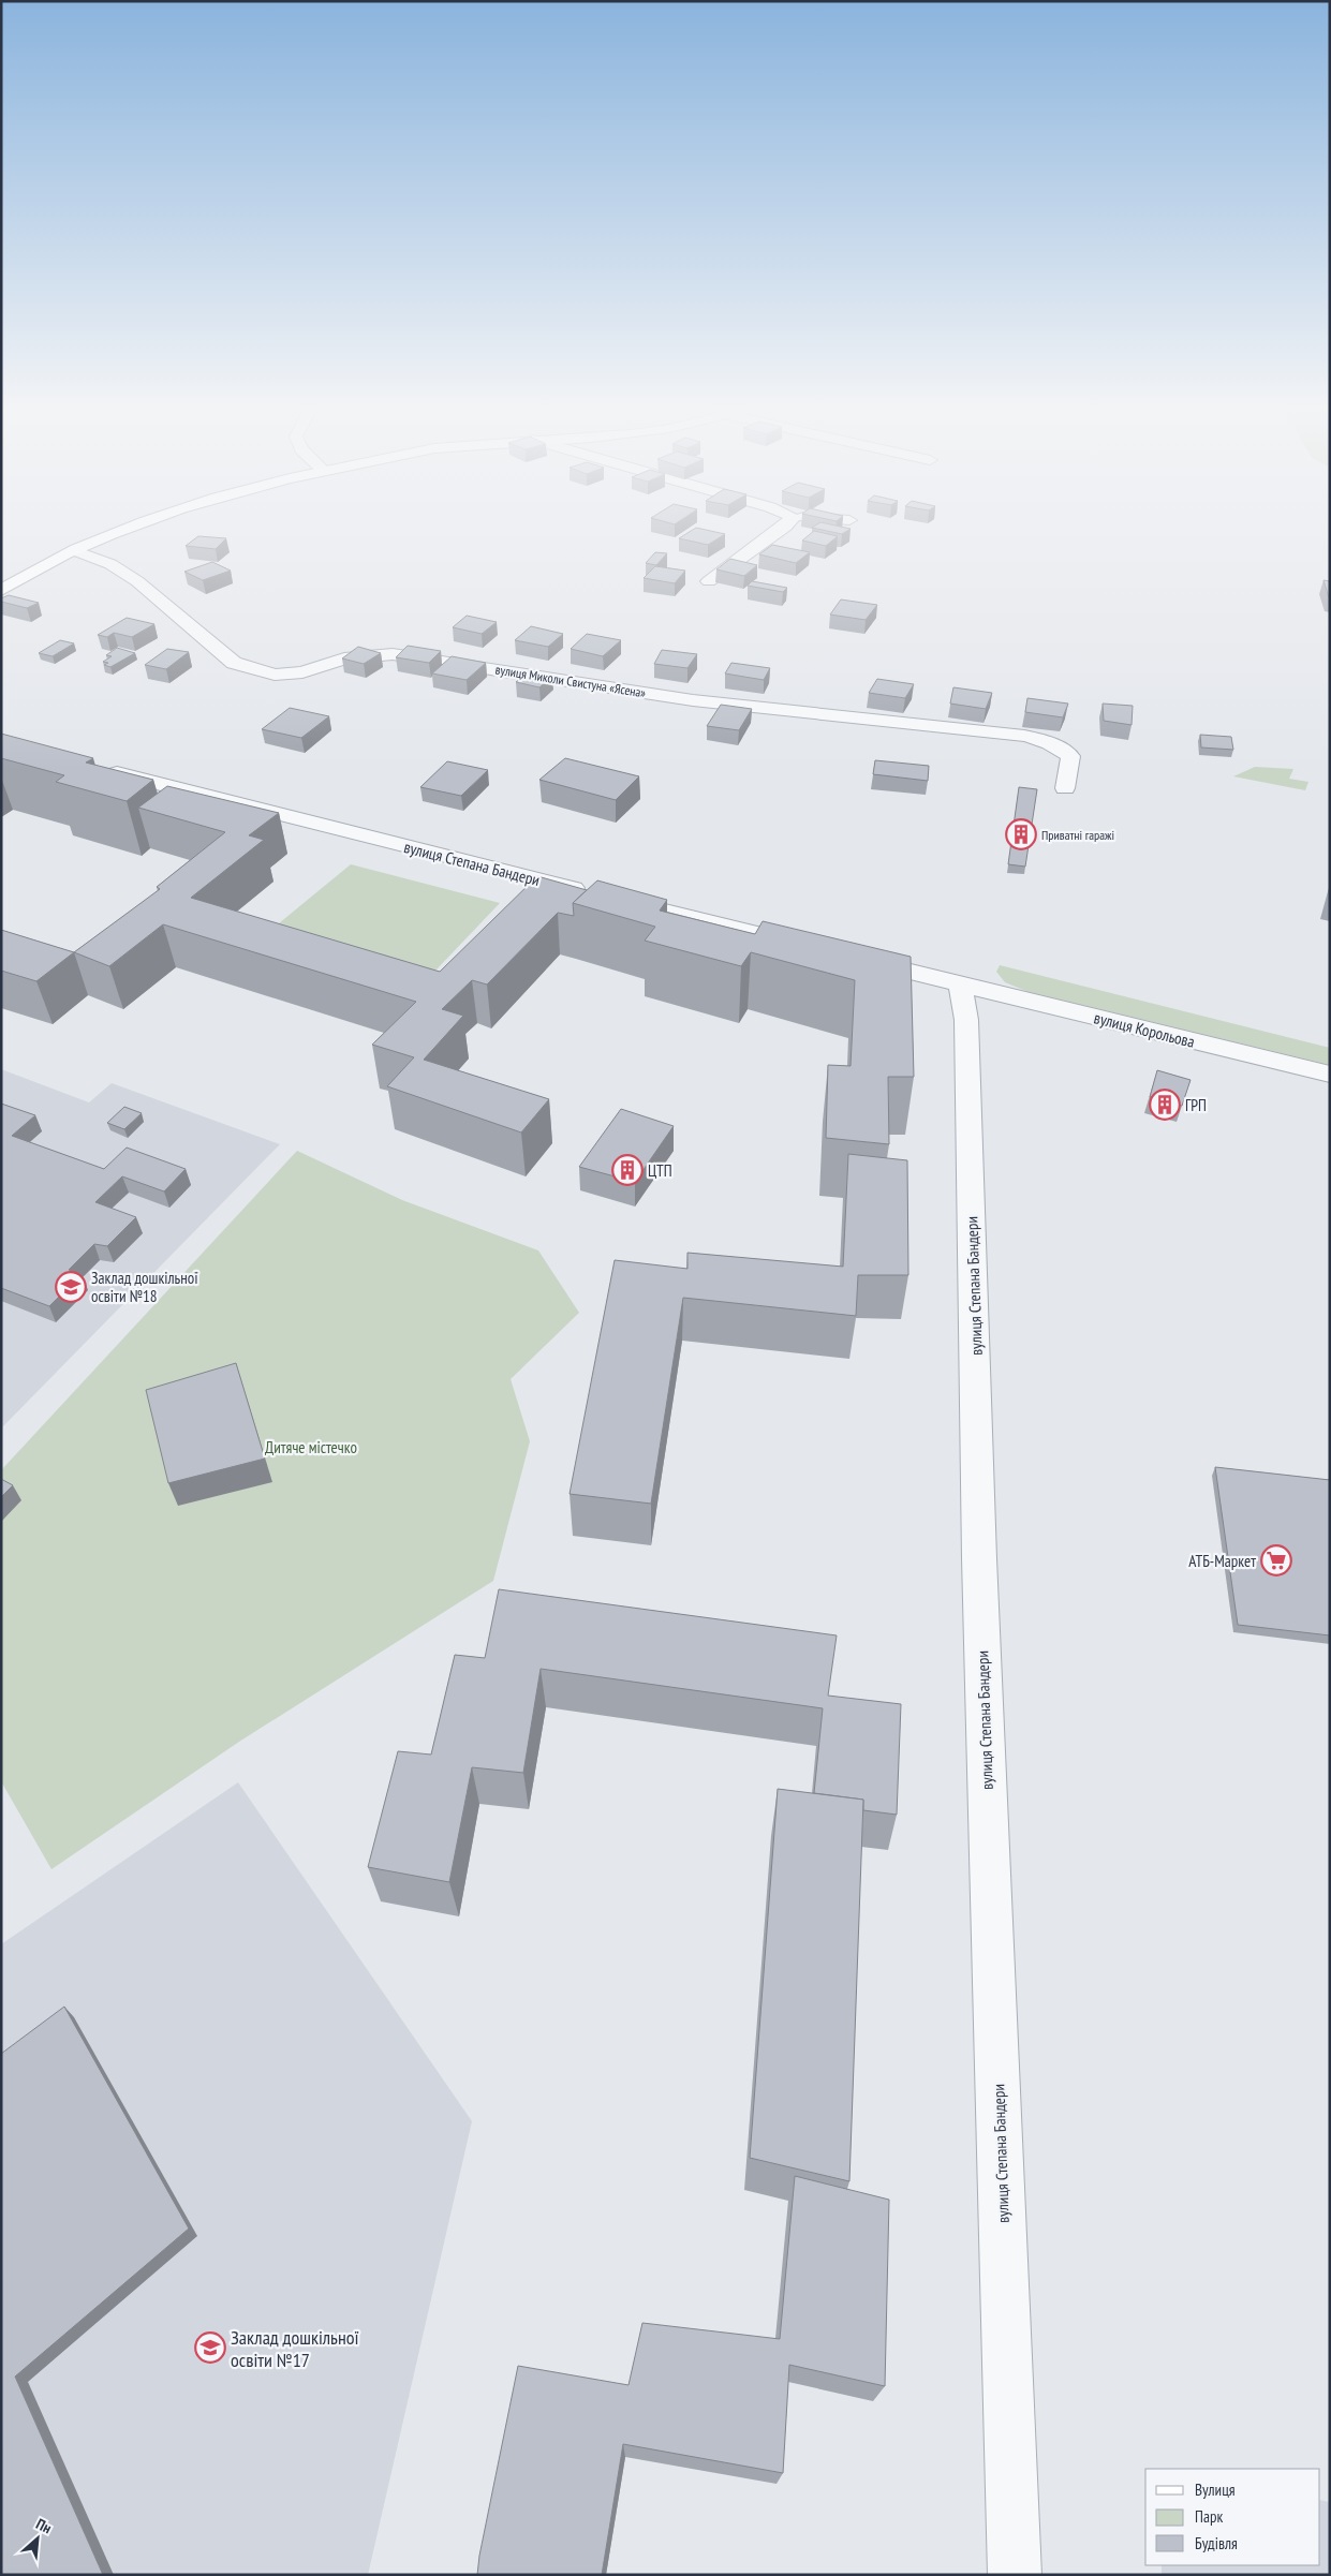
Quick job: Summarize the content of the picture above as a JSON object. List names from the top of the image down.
{
  "streets": {
    "street": ["вулиця Миколи Свистуна «Ясена»", "вулиця Степана Бандери", "вулиця Корольова"]
  },
  "crossings": [
    ["вулиця Степана Бандери", "вулиця Корольова"]
  ],
  "parks": ["Дитяче містечко"],
  "places": {
    "building": ["Приватні гаражі", "ГРП", "ЦТП"],
    "school or university": ["Заклад дошкільної освіти №18", "Заклад дошкільної освіти №17"],
    "supermarket": ["АТБ-Маркет"]
  },
  "legend": ["Вулиця", "Парк", "Будівля"],
  "north": "top right"
}
